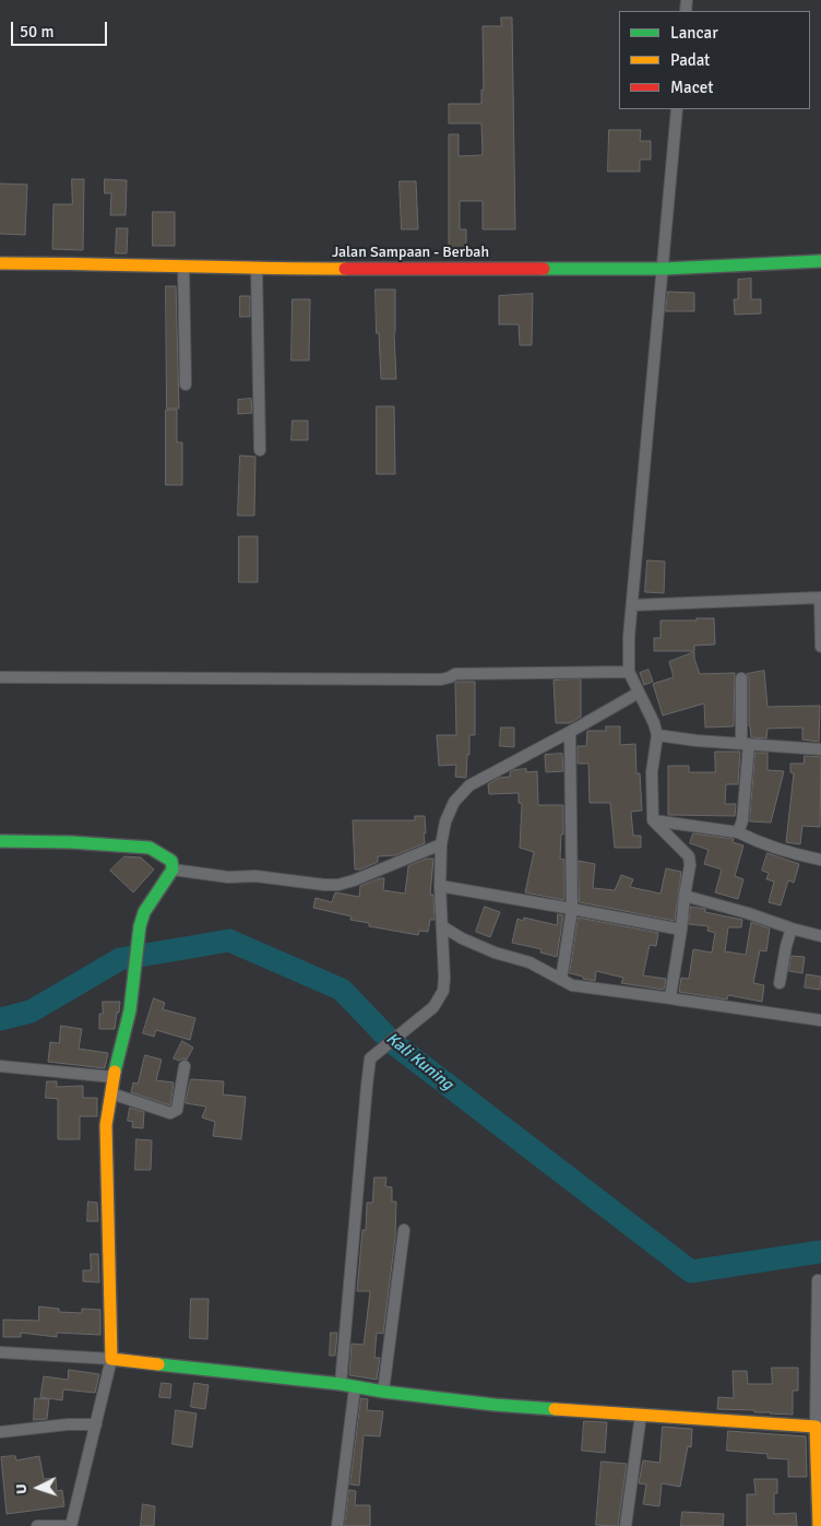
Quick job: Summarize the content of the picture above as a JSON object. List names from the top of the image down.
{
  "streets": {
    "street": ["Jalan Sampaan - Berbah"]
  },
  "water": ["Kali Kuning"],
  "legend": ["Lancar", "Padat", "Macet"],
  "scale_bar": "50 m",
  "north": "left"
}
